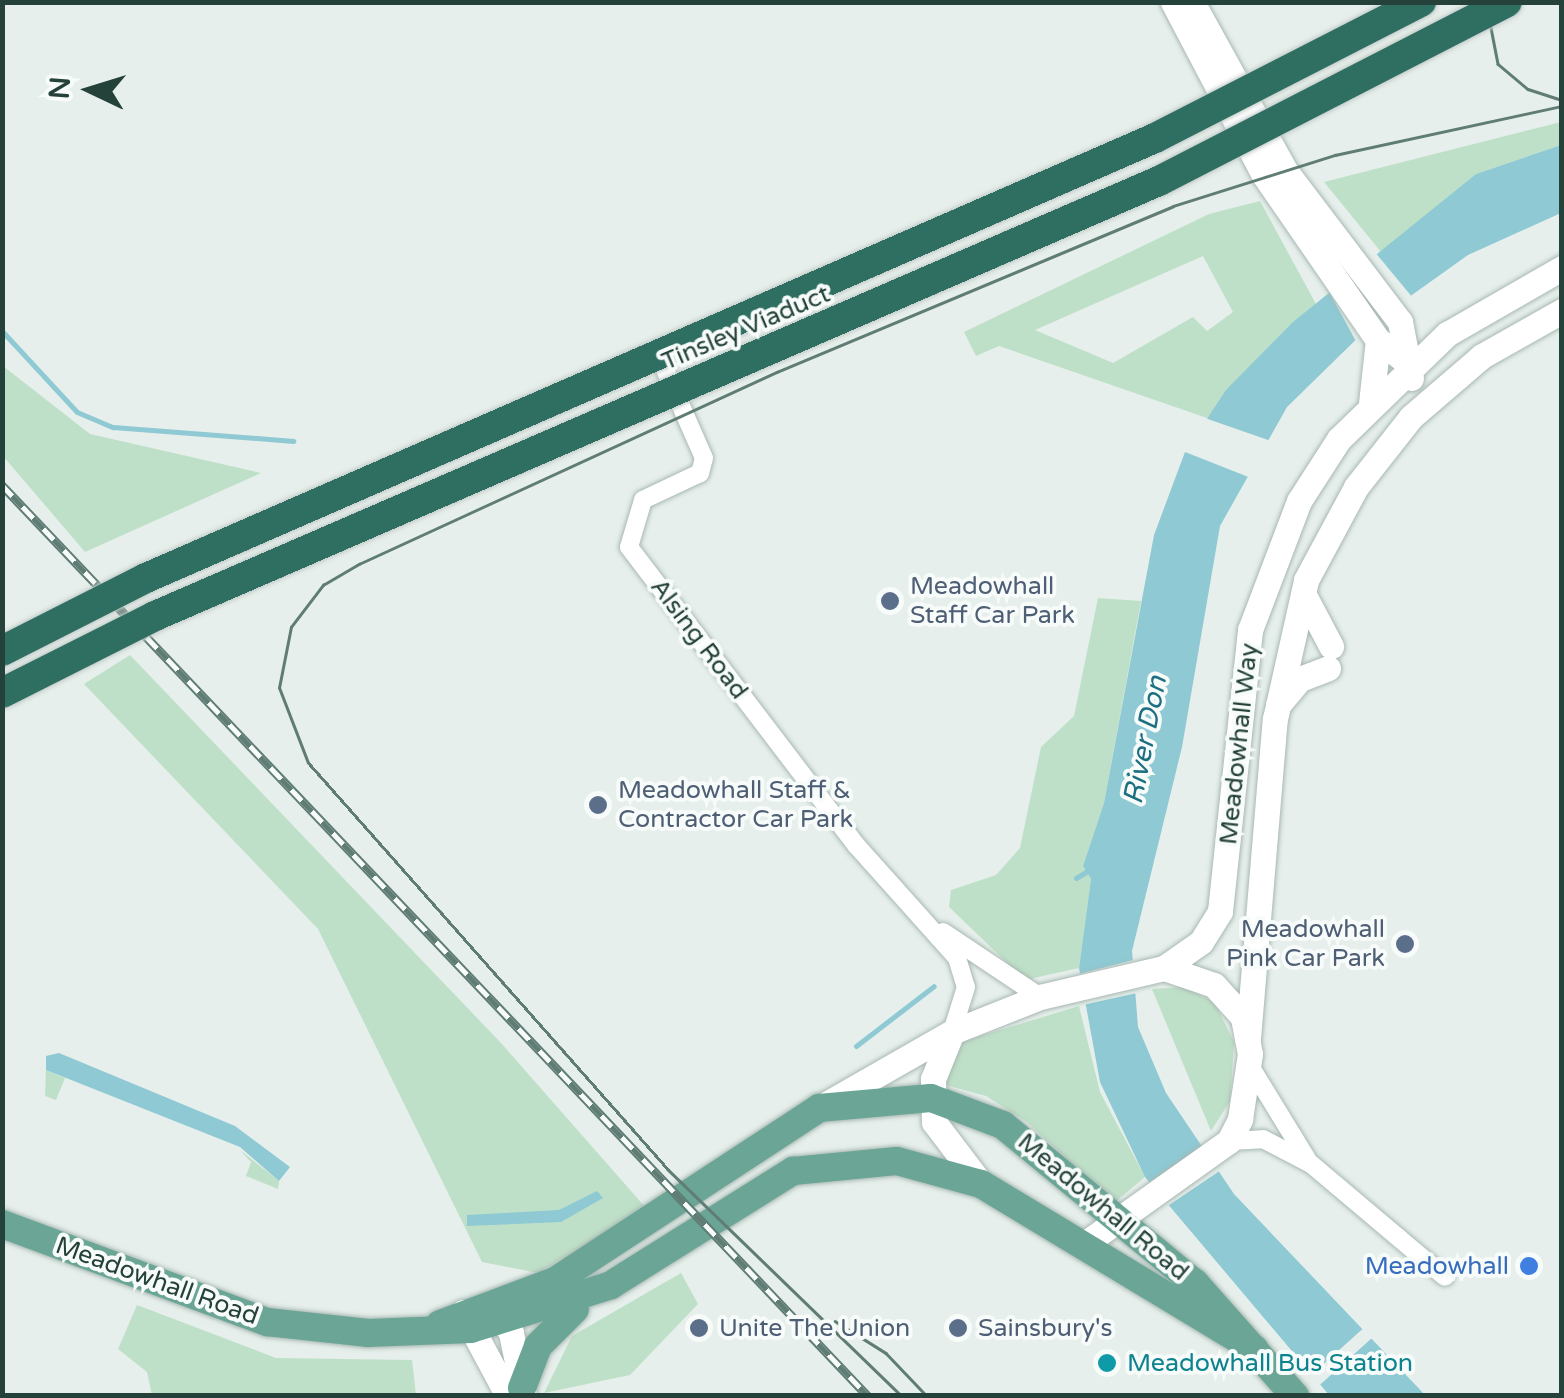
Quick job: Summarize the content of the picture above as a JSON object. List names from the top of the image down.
{
  "streets": {
    "highway": ["Tinsley Viaduct"],
    "main road": ["Meadowhall Road"],
    "street": ["Alsing Road", "Meadowhall Way"]
  },
  "crossings": [
    ["Alsing Road", "Meadowhall Way"],
    ["Alsing Road", "Meadowhall Road"],
    ["Meadowhall Way", "Meadowhall Road"]
  ],
  "water": ["River Don"],
  "places": [
    "Meadowhall Staff Car Park",
    "Meadowhall Staff & Contractor Car Park",
    "Meadowhall Pink Car Park",
    "Meadowhall",
    "Unite The Union",
    "Sainsbury's",
    "Meadowhall Bus Station"
  ],
  "north": "left"
}
